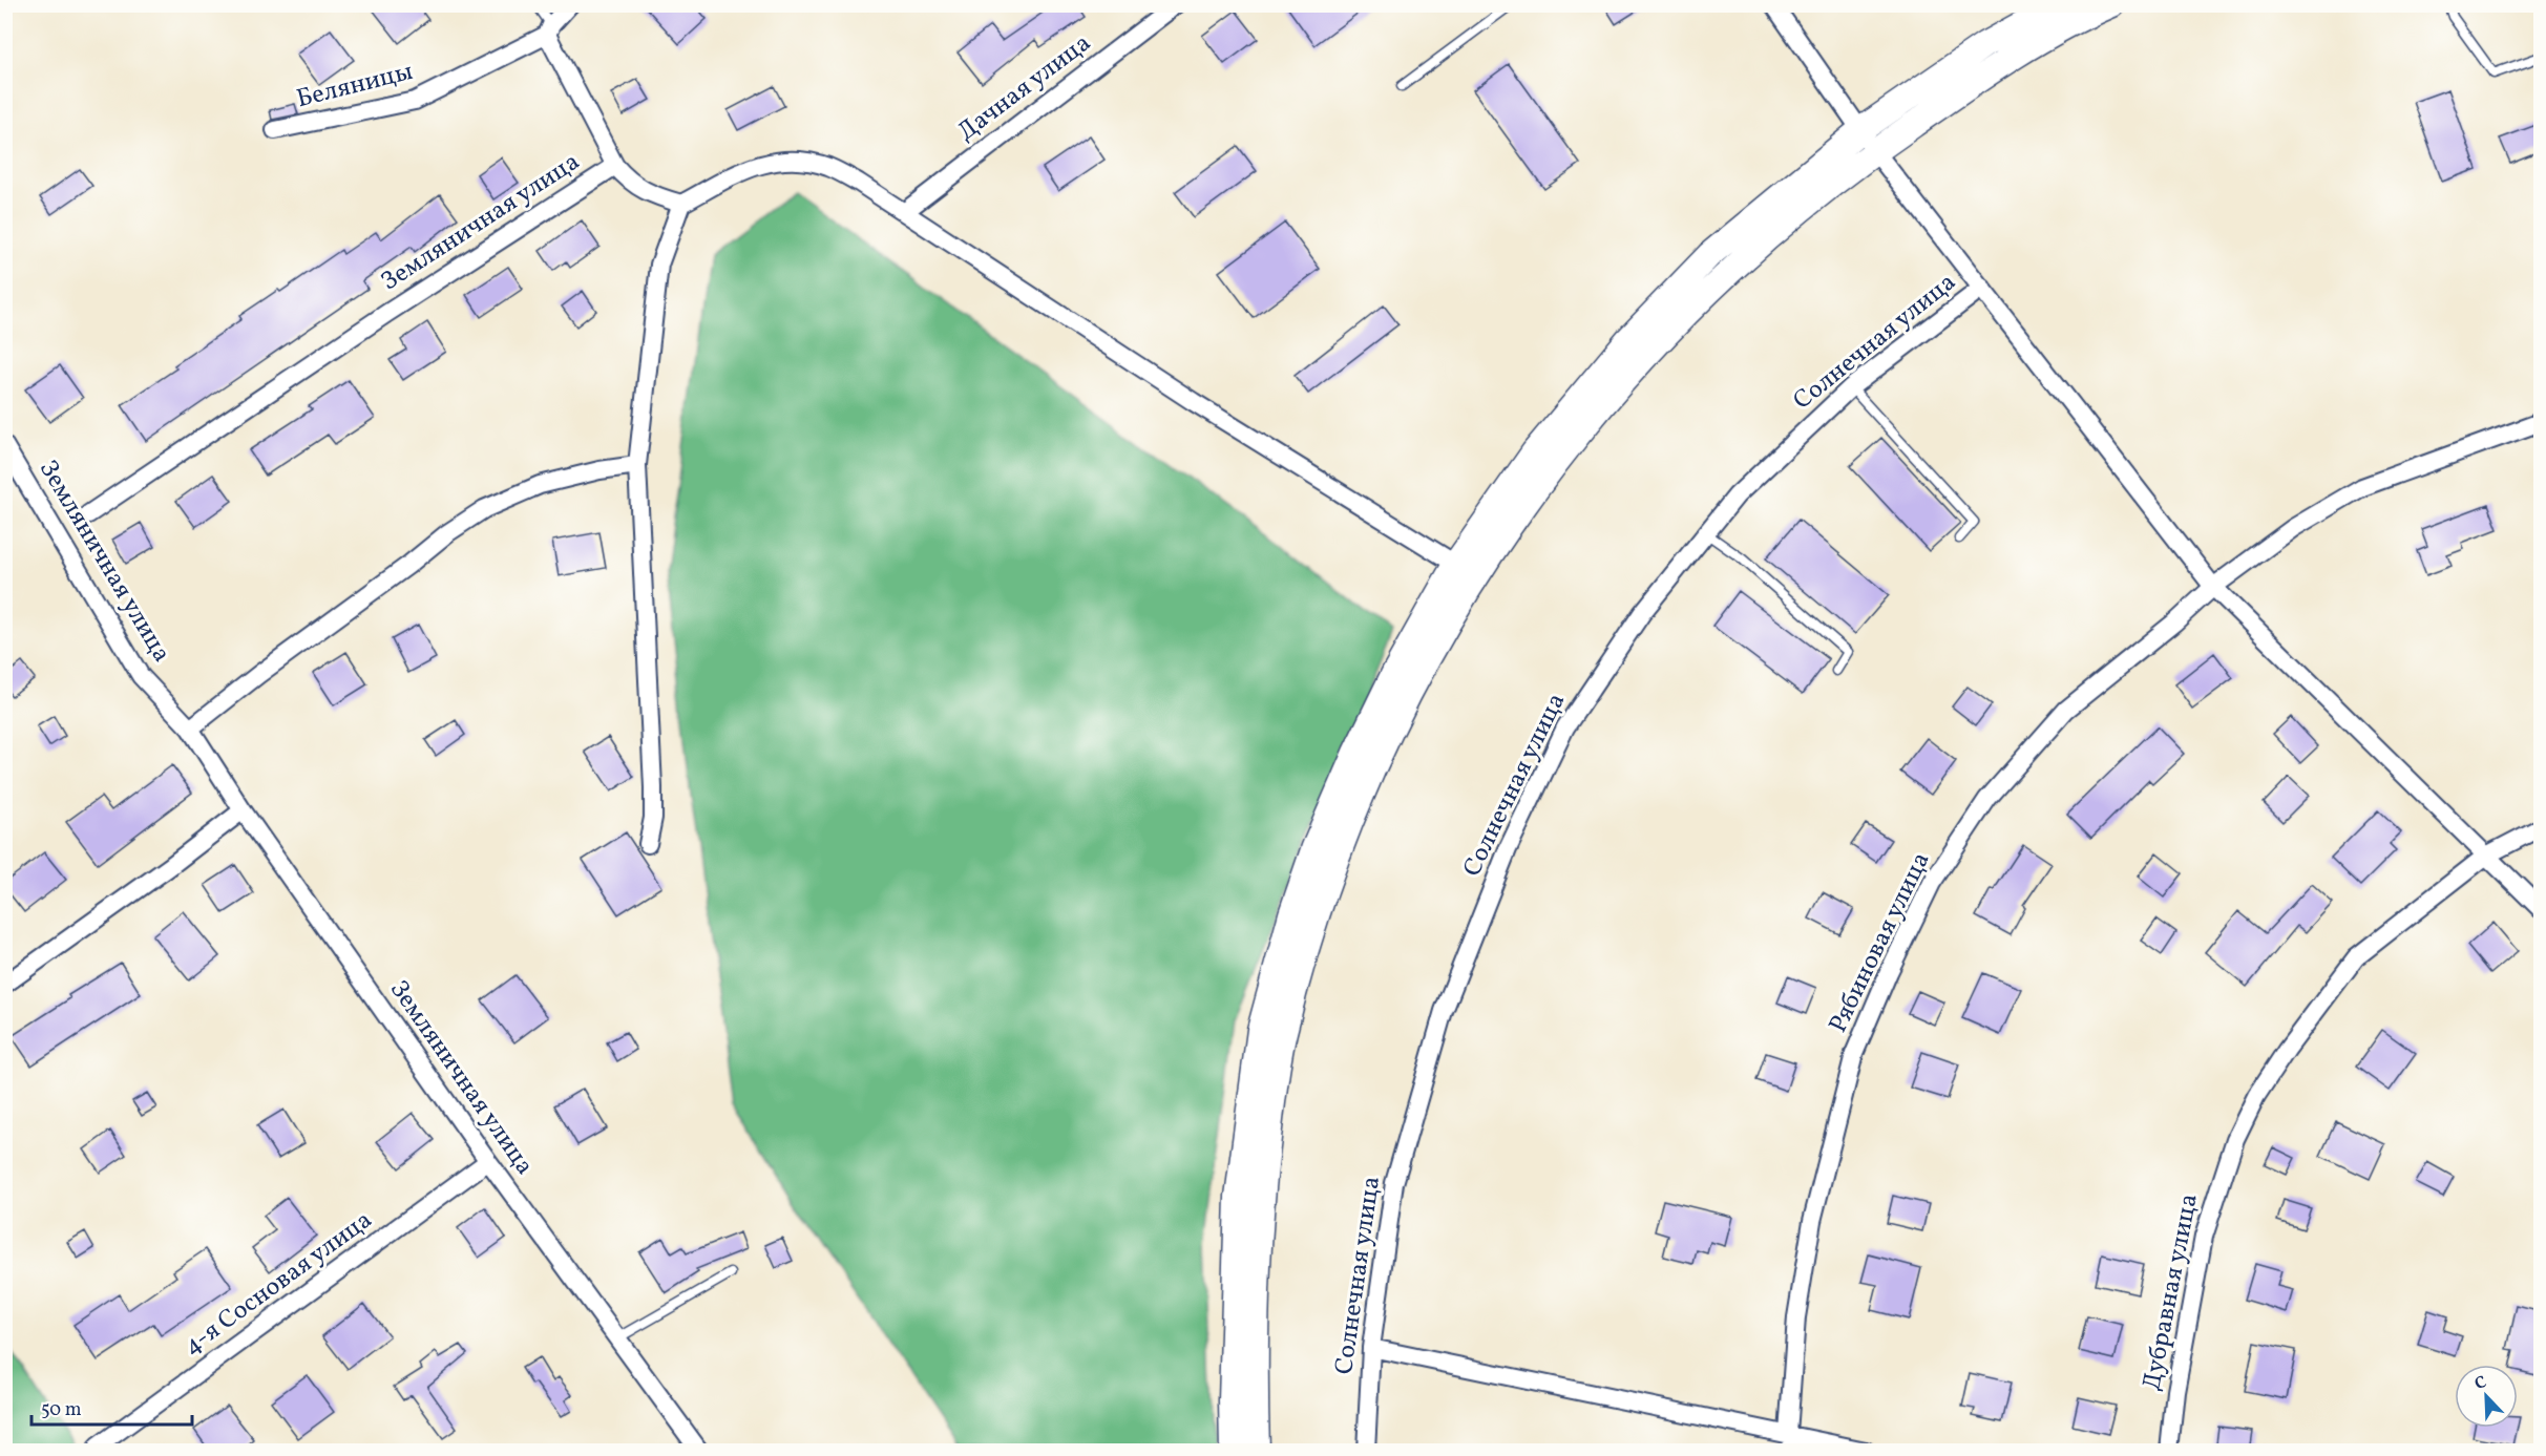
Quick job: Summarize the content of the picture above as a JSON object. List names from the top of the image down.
{
  "streets": {
    "street": [
      "Беляницы",
      "Дачная улица",
      "Земляничная улица",
      "Солнечная улица",
      "Рябиновая улица",
      "4-я Сосновая улица",
      "Дубравная улица"
    ]
  },
  "crossings": [
    ["Земляничная улица", "4-я Сосновая улица"]
  ],
  "scale_bar": "50 m",
  "north": "top left"
}
